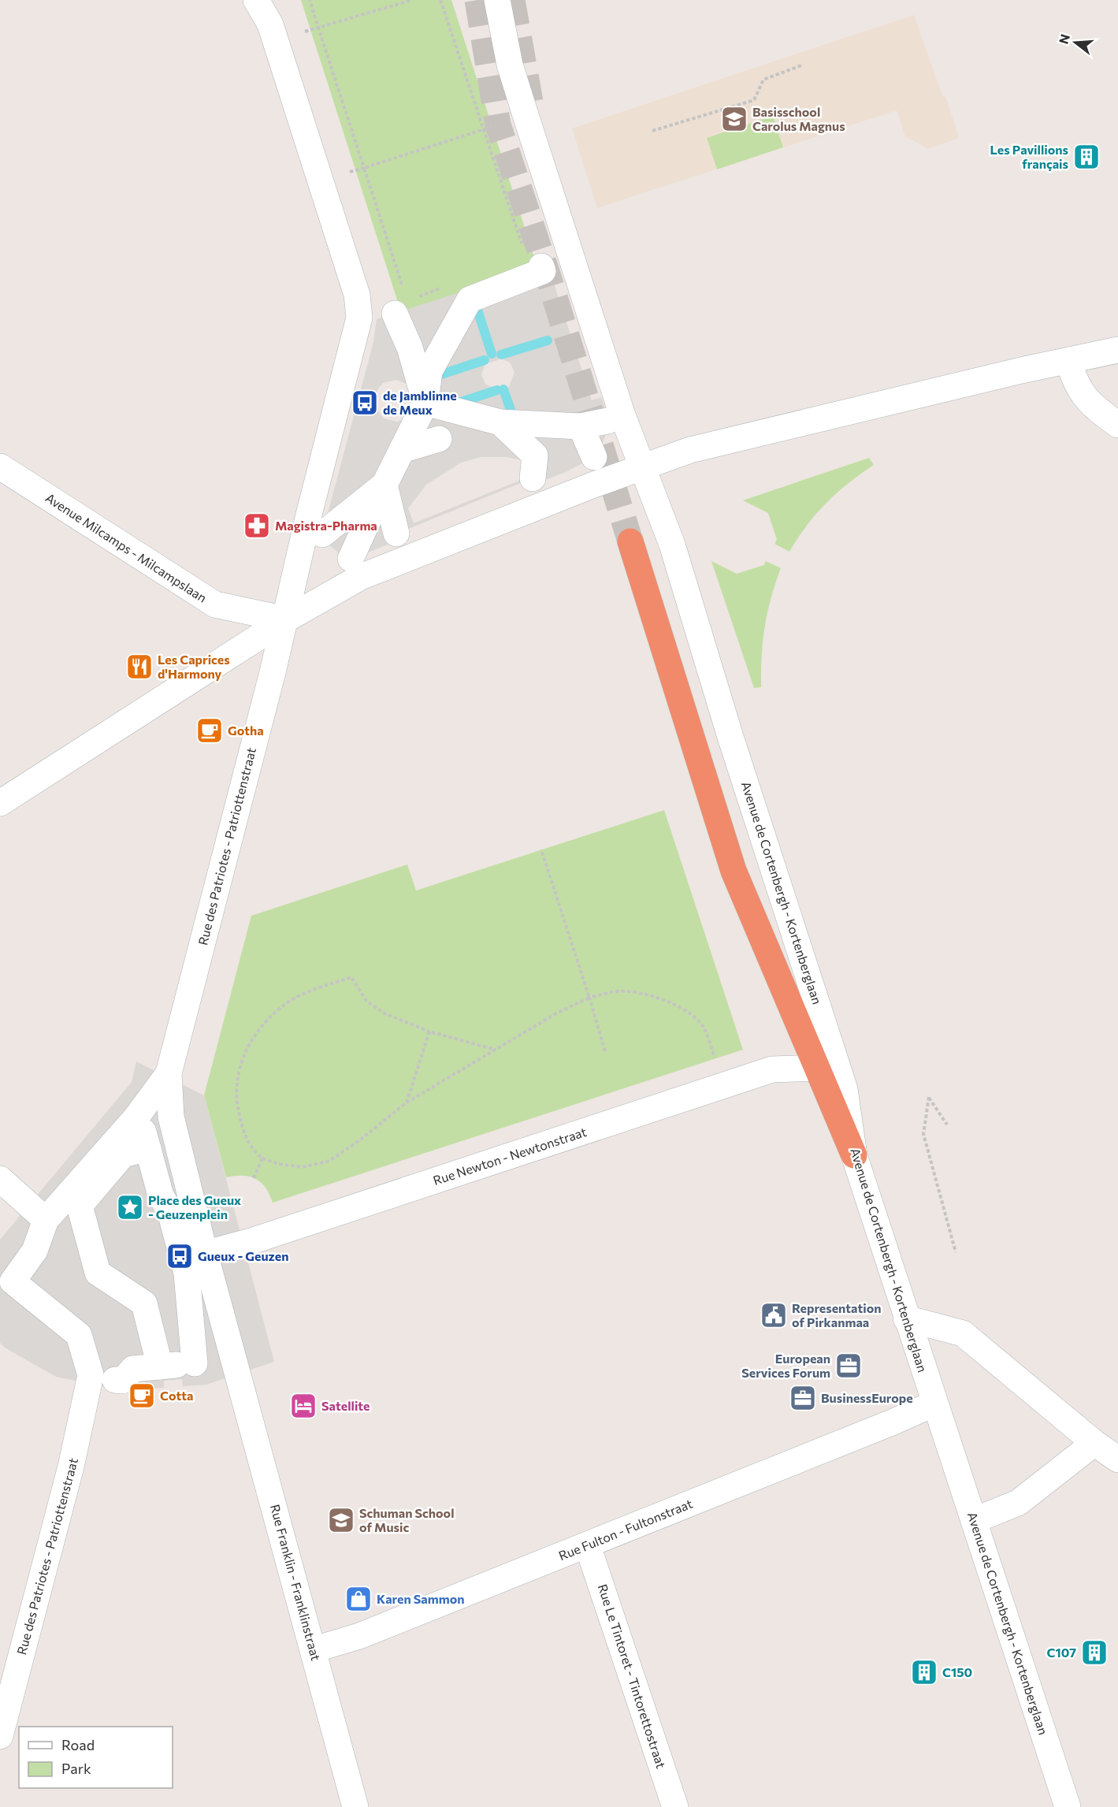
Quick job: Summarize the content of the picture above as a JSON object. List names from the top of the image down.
{
  "streets": {
    "street": [
      "Avenue Milcamps - Milcampslaan",
      "Rue des Patriotes - Patriottenstraat",
      "Avenue de Cortenbergh - Kortenberglaan",
      "Rue Newton - Newtonstraat",
      "Rue Fulton - Fultonstraat",
      "Rue Franklin - Franklinstraat",
      "Rue Le Tintoret - Tintorettostraat"
    ]
  },
  "crossings": [
    ["Avenue Milcamps - Milcampslaan", "Rue des Patriotes - Patriottenstraat"],
    ["Avenue de Cortenbergh - Kortenberglaan", "Rue Fulton - Fultonstraat"],
    ["Rue Newton - Newtonstraat", "Rue Franklin - Franklinstraat"],
    ["Rue Fulton - Fultonstraat", "Rue Franklin - Franklinstraat"],
    ["Rue Fulton - Fultonstraat", "Rue Le Tintoret - Tintorettostraat"]
  ],
  "places": {
    "school or university": ["Basisschool Carolus Magnus", "Schuman School of Music"],
    "building": ["Les Pavillions français", "C107", "C150"],
    "bus stop": ["de Jamblinne de Meux", "Gueux - Geuzen"],
    "pharmacy": ["Magistra-Pharma"],
    "restaurant": ["Les Caprices d'Harmony"],
    "cafe": ["Gotha", "Cotta"],
    "place": ["Place des Gueux - Geuzenplein"],
    "public building": ["Representation of Pirkanmaa"],
    "office": ["European Services Forum", "BusinessEurope"],
    "hotel": ["Satellite"],
    "shop": ["Karen Sammon"]
  },
  "legend": ["Road", "Park"],
  "north": "left"
}
